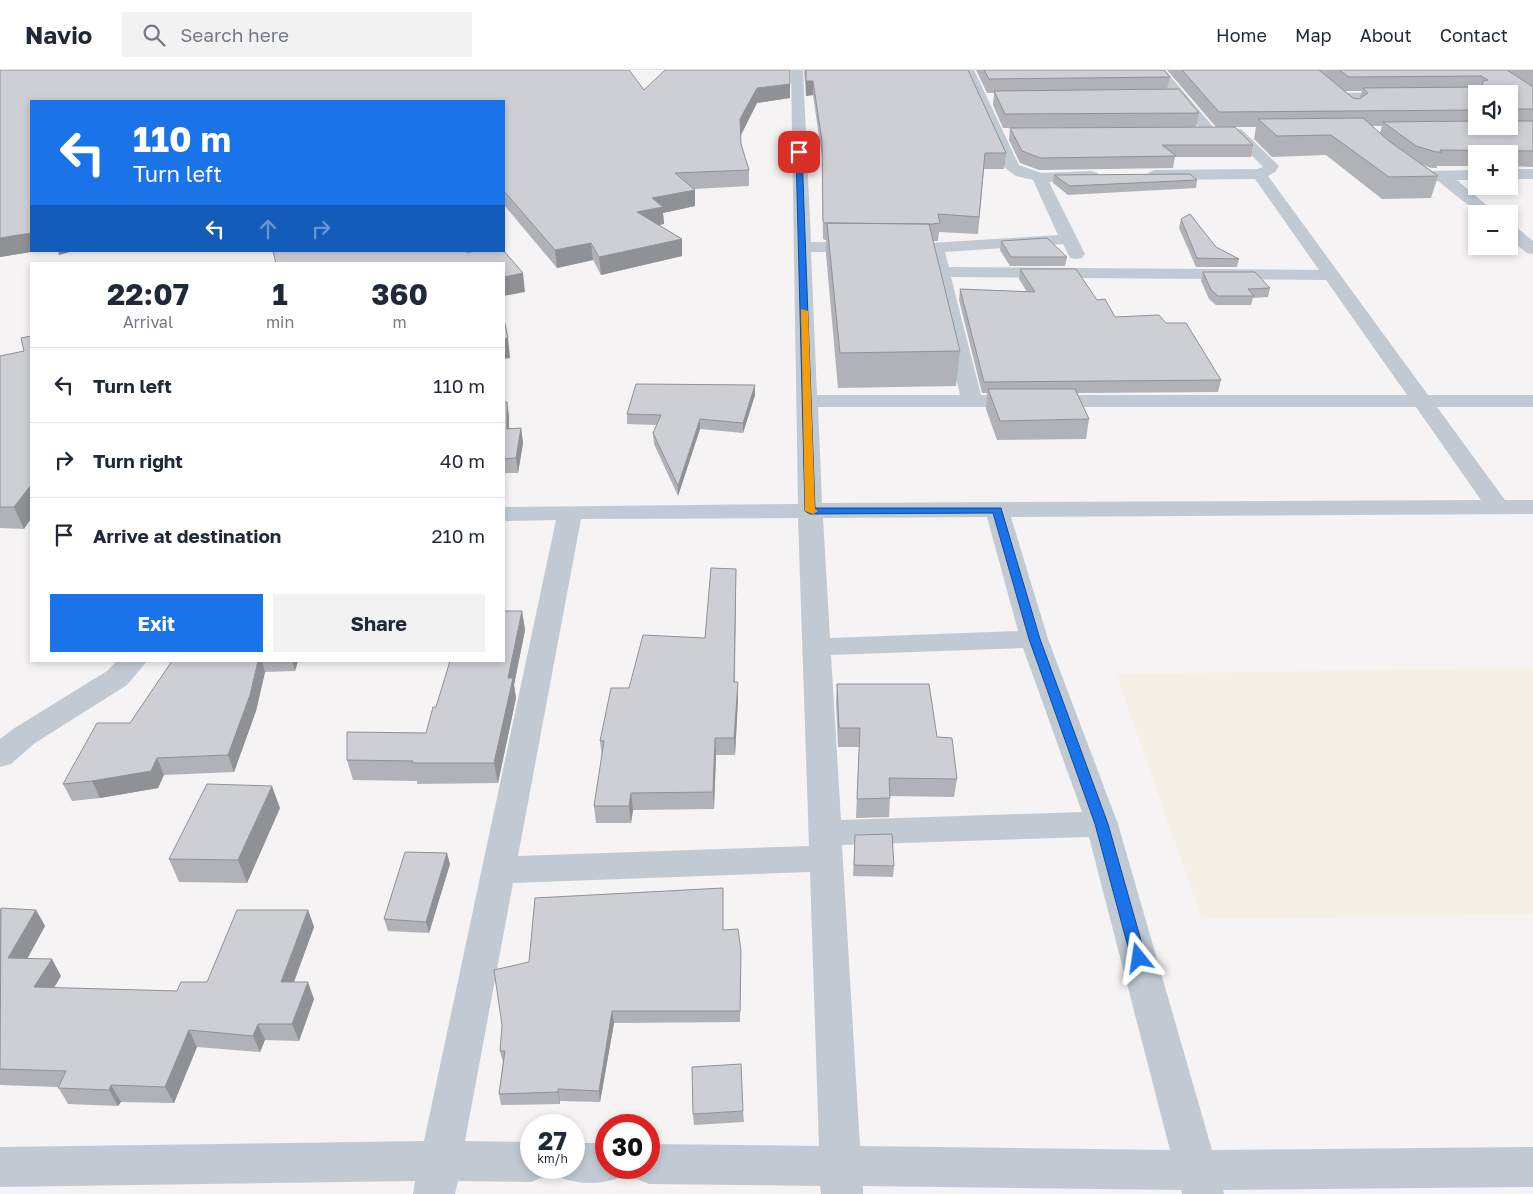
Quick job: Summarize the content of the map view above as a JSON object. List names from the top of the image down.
{
  "page": {
    "header": "Navio",
    "search": "Search here",
    "nav": [
      "Home",
      "Map",
      "About",
      "Contact"
    ],
    "map_buttons": ["+", "−"],
    "turn": ["110 m", "Turn left"],
    "eta": [
      "22:07",
      "Arrival",
      "1",
      "min",
      "360",
      "m"
    ],
    "list": [
      {
        "name": "Turn left",
        "value": "110 m"
      },
      {
        "name": "Turn right",
        "value": "40 m"
      },
      {
        "name": "Arrive at destination",
        "value": "210 m"
      }
    ],
    "buttons": ["Exit", "Share"],
    "speed": "27 km/h",
    "limit": "30"
  }
}
